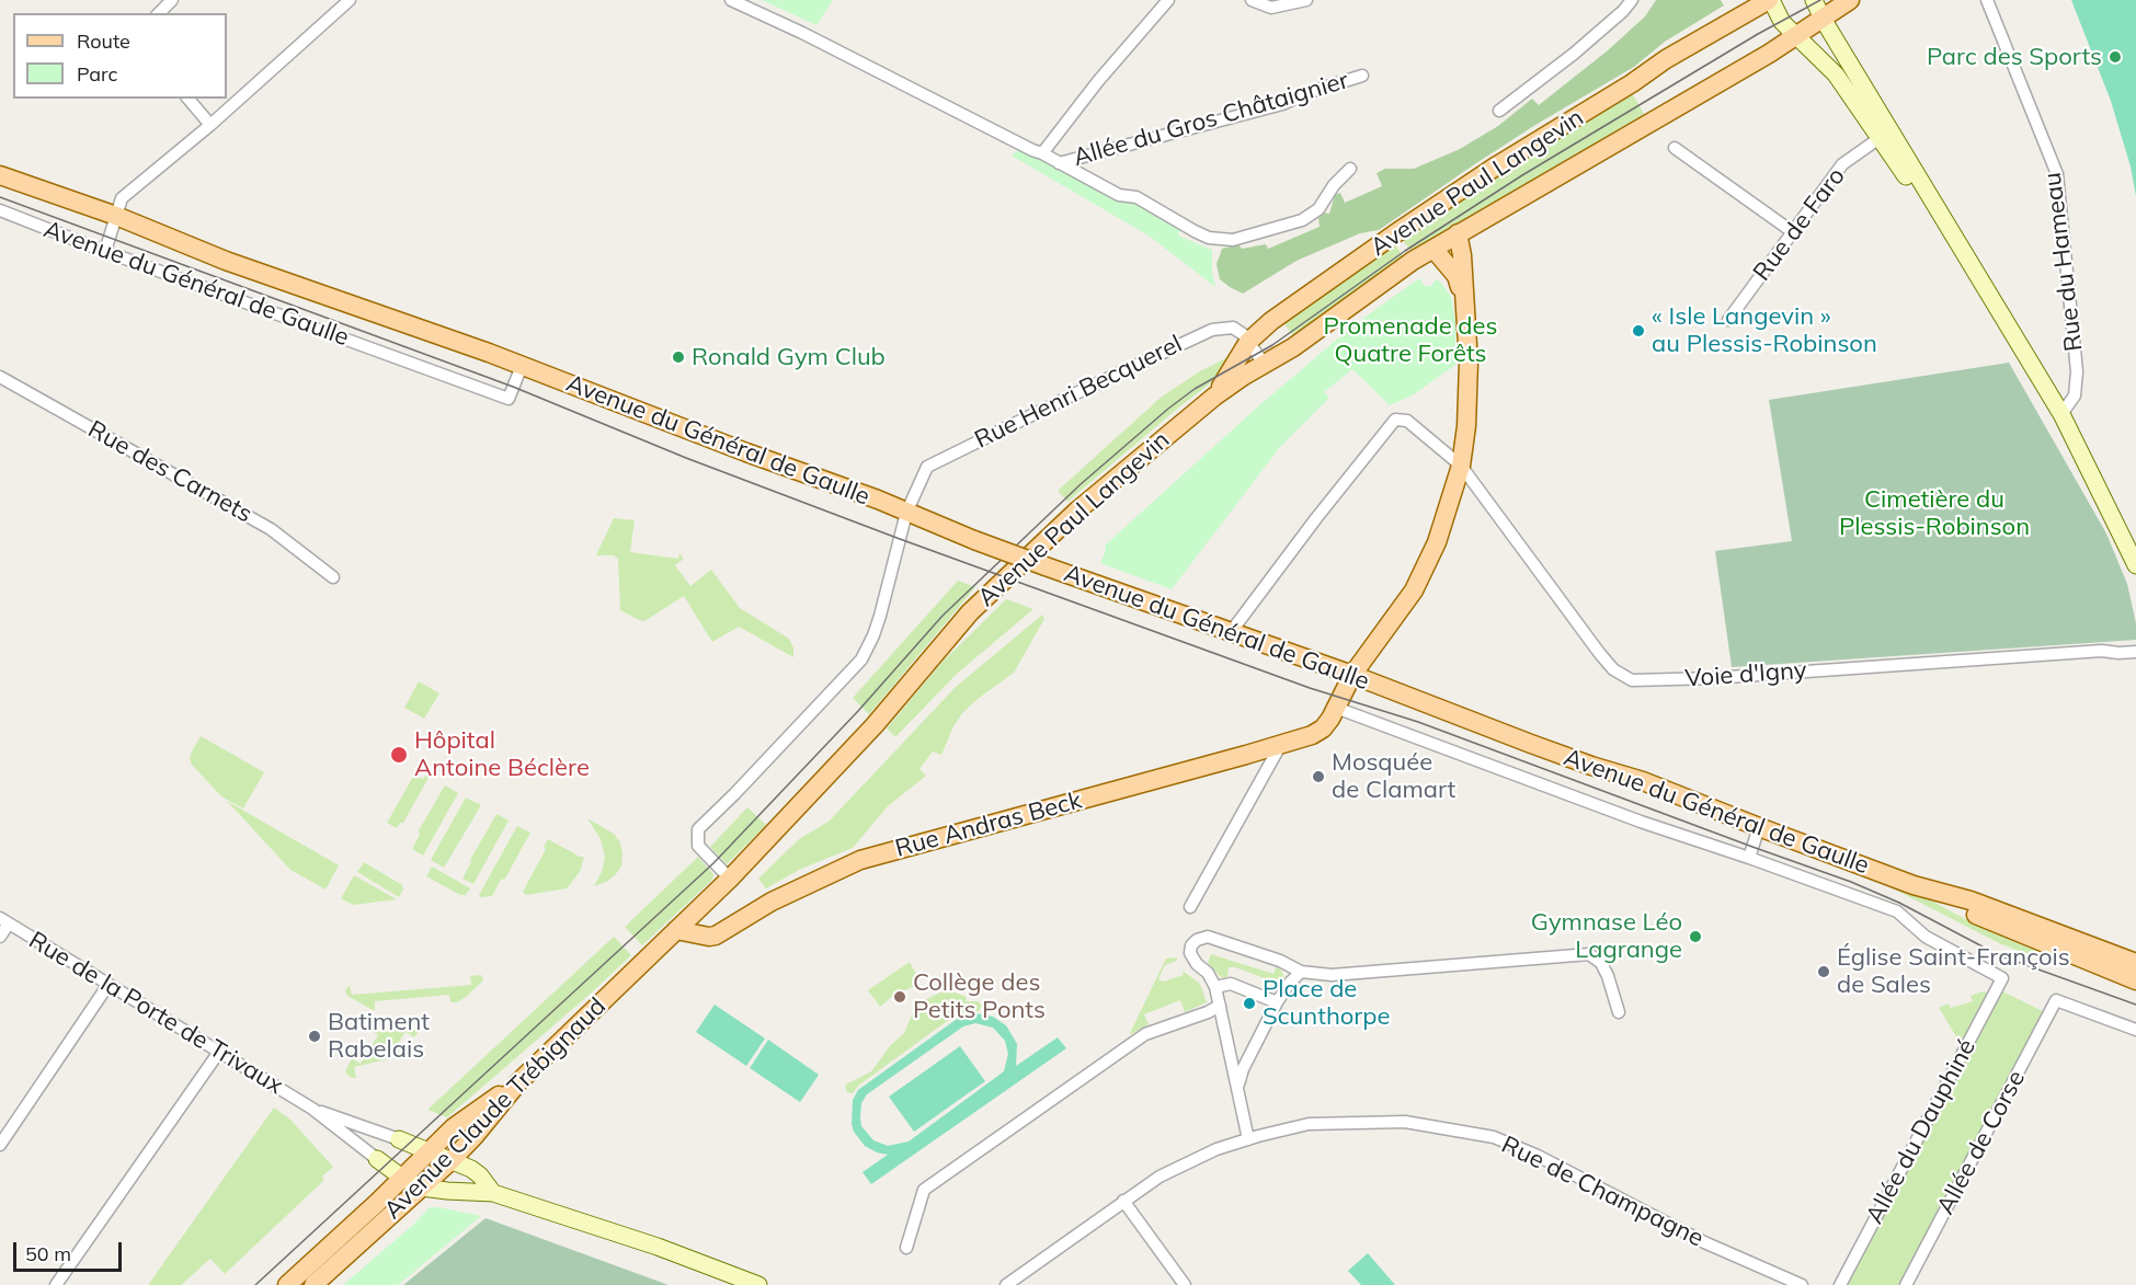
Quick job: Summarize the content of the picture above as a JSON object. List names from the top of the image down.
{
  "streets": {
    "main road": [
      "Avenue Paul Langevin",
      "Avenue du Général de Gaulle",
      "Rue Andras Beck",
      "Avenue Claude Trébignaud"
    ],
    "street": [
      "Allée du Gros Châtaignier",
      "Rue de Faro",
      "Rue du Hameau",
      "Rue Henri Becquerel",
      "Rue des Carnets",
      "Voie d'Igny",
      "Rue de la Porte de Trivaux",
      "Allée du Dauphiné",
      "Allée de Corse",
      "Rue de Champagne"
    ]
  },
  "crossings": [
    ["Avenue Paul Langevin", "Rue Henri Becquerel"],
    ["Avenue Paul Langevin", "Avenue Claude Trébignaud"],
    ["Avenue du Général de Gaulle", "Rue Henri Becquerel"],
    ["Avenue du Général de Gaulle", "Voie d'Igny"],
    ["Avenue du Général de Gaulle", "Rue Andras Beck"],
    ["Avenue du Général de Gaulle", "Allée du Dauphiné"],
    ["Rue Henri Becquerel", "Avenue Claude Trébignaud"],
    ["Rue Andras Beck", "Avenue Claude Trébignaud"],
    ["Rue de la Porte de Trivaux", "Avenue Claude Trébignaud"]
  ],
  "parks": ["Promenade des Quatre Forêts", "Cimetière du Plessis-Robinson"],
  "places": [
    "Parc des Sports",
    "« Isle Langevin » au Plessis-Robinson",
    "Ronald Gym Club",
    "Hôpital Antoine Béclère",
    "Mosquée de Clamart",
    "Gymnase Léo Lagrange",
    "Église Saint-François de Sales",
    "Collège des Petits Ponts",
    "Place de Scunthorpe",
    "Batiment Rabelais"
  ],
  "legend": ["Route", "Parc"],
  "scale_bar": "50 m"
}
